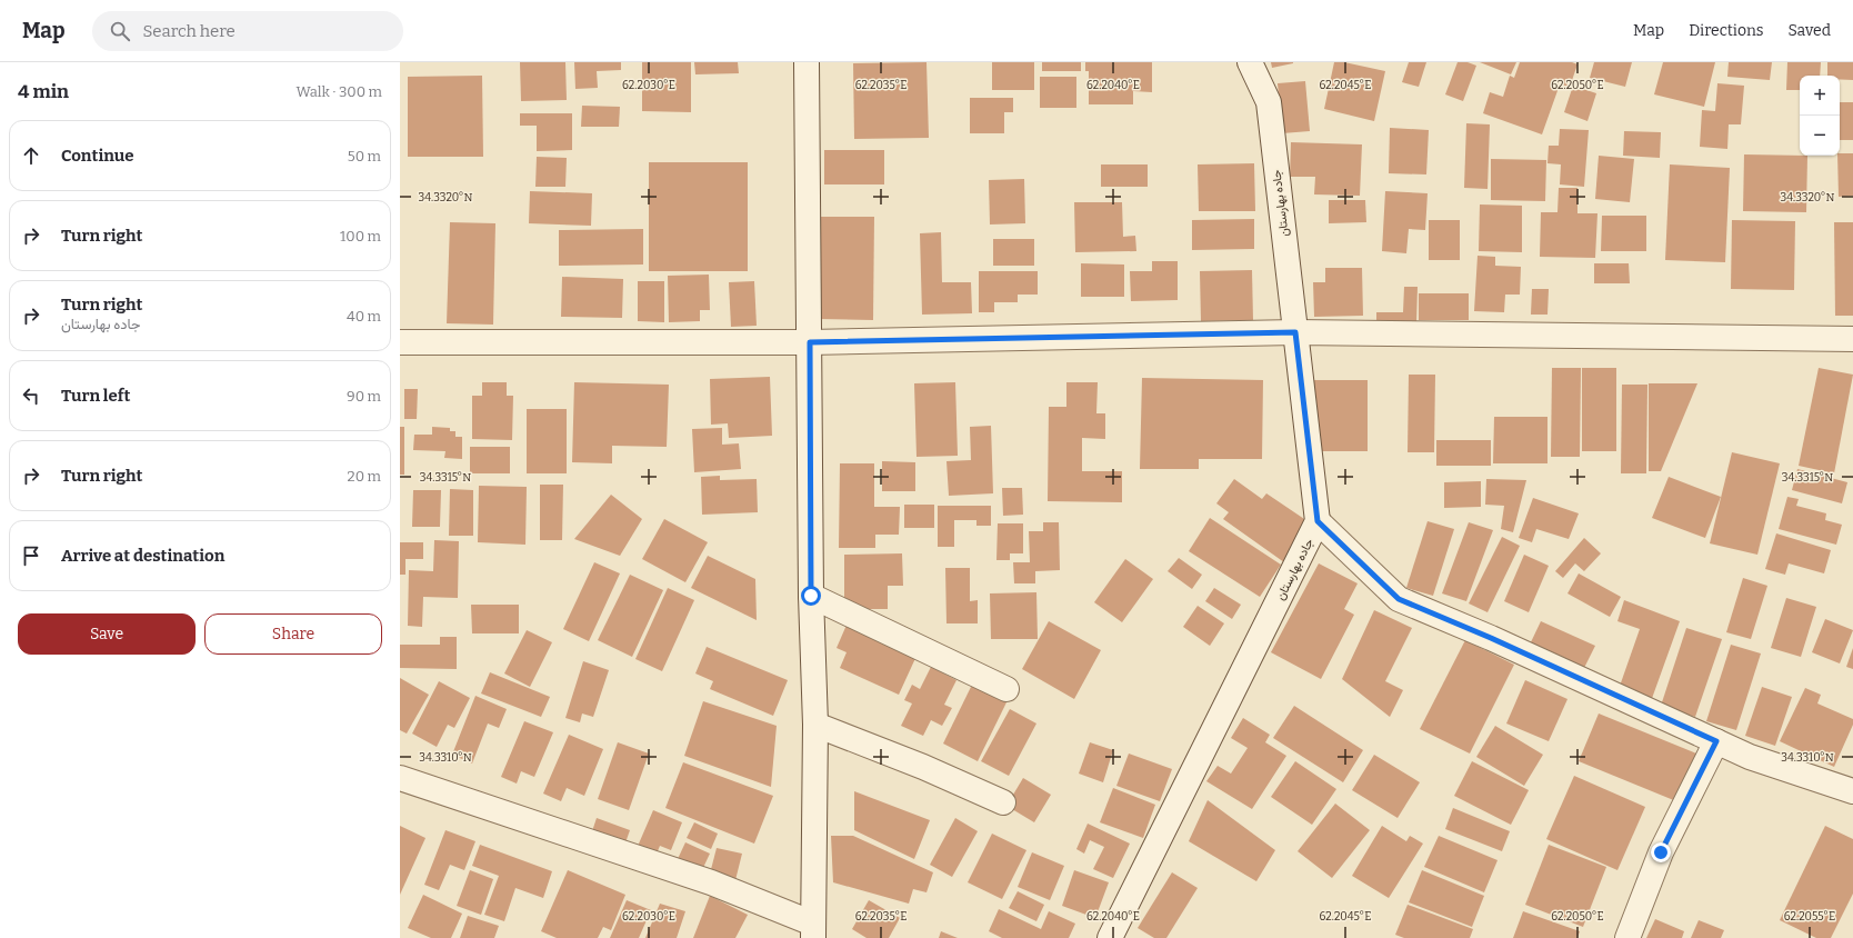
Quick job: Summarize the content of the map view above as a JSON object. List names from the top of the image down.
{
  "streets": {
    "street": ["جاده بهارستان"]
  },
  "page": {
    "header": "Map",
    "search": "Search here",
    "nav": ["Map", "Directions", "Saved"],
    "heading": ["4 min", "Walk · 300 m"],
    "map_buttons": ["+", "−"],
    "list": [
      ["Continue", "50 m"],
      ["Turn right", "100 m"],
      ["Turn right", "جاده بهارستان", "40 m"],
      ["Turn left", "90 m"],
      ["Turn right", "20 m"],
      "Arrive at destination"
    ],
    "buttons": ["Save", "Share"]
  },
  "coordinates": [
    "62.2030°E",
    "62.2035°E",
    "62.2040°E",
    "62.2045°E",
    "62.2050°E",
    "34.3320°N",
    "34.3315°N",
    "34.3310°N",
    "62.2055°E"
  ]
}
